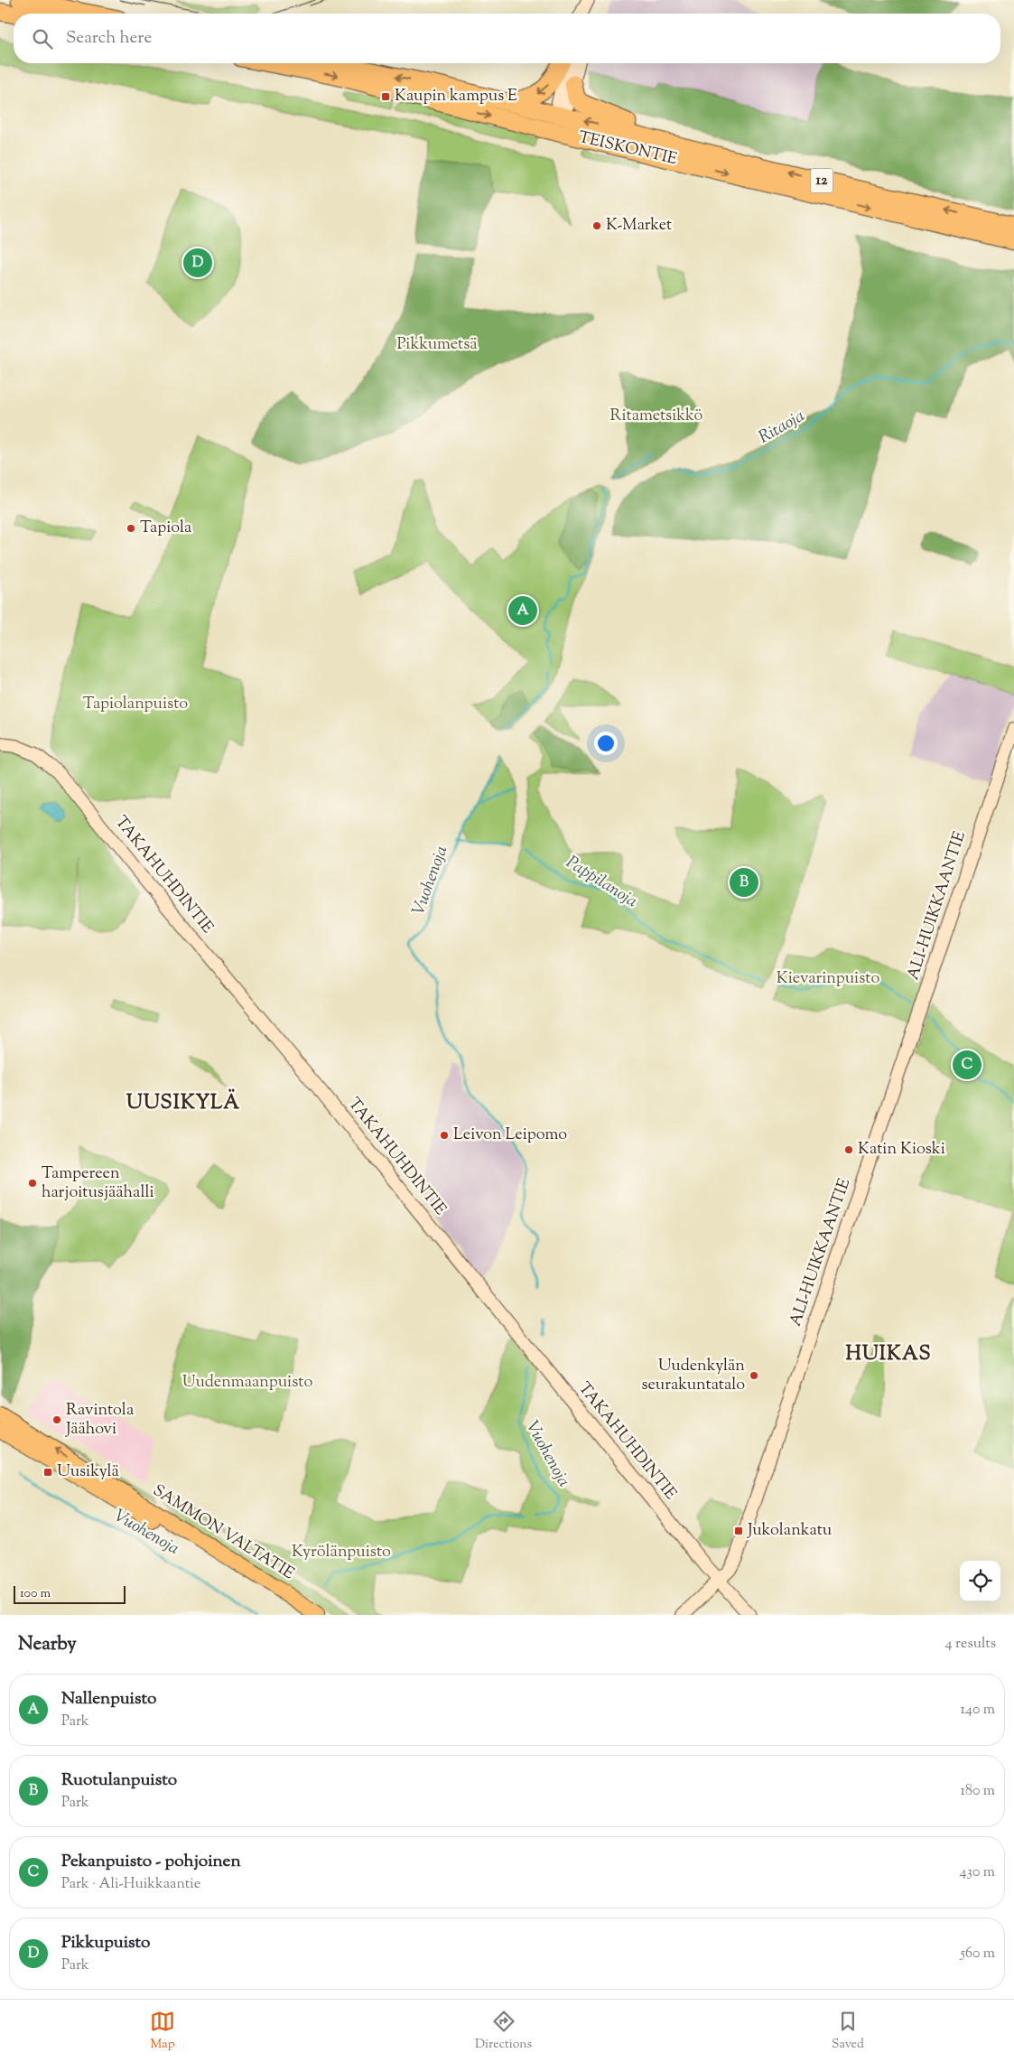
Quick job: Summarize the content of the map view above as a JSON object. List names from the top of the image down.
{
  "streets": {
    "highway": ["TEISKONTIE", "12"],
    "main road": ["SAMMON VALTATIE"],
    "street": ["TAKAHUHDINTIE", "ALI-HUIKKAANTIE"]
  },
  "crossings": [
    ["TEISKONTIE", "12"],
    ["TAKAHUHDINTIE", "ALI-HUIKKAANTIE"]
  ],
  "districts": ["UUSIKYLÄ", "HUIKAS"],
  "water": ["Ritaoja", "Vuohenoja", "Pappilanoja"],
  "parks": [
    "Pikkumetsä",
    "Ritametsikkö",
    "Tapiolanpuisto",
    "Kievarinpuisto",
    "Uudenmaanpuisto",
    "Kyrölänpuisto"
  ],
  "places": {
    "transit": ["Kaupin kampus E", "Uusikylä", "Jukolankatu"],
    "other": [
      "K-Market",
      "Tapiola",
      "Leivon Leipomo",
      "Katin Kioski",
      "Tampereen harjoitusjäähalli",
      "Uudenkylän seurakuntatalo",
      "Ravintola Jäähovi"
    ]
  },
  "scale_bar": "100 m",
  "page": {
    "search": "Search here",
    "pins": [
      "D",
      "A",
      "B",
      "C"
    ],
    "scale": "100 m",
    "heading": ["Nearby", "4 results"],
    "list": [
      {
        "mark": "A",
        "name": "Nallenpuisto",
        "note": "Park",
        "value": "140 m"
      },
      {
        "mark": "B",
        "name": "Ruotulanpuisto",
        "note": "Park",
        "value": "180 m"
      },
      {
        "mark": "C",
        "name": "Pekanpuisto - pohjoinen",
        "note": "Park · Ali-Huikkaantie",
        "value": "430 m"
      },
      {
        "mark": "D",
        "name": "Pikkupuisto",
        "note": "Park",
        "value": "560 m"
      }
    ],
    "nav": ["Map", "Directions", "Saved"]
  }
}
